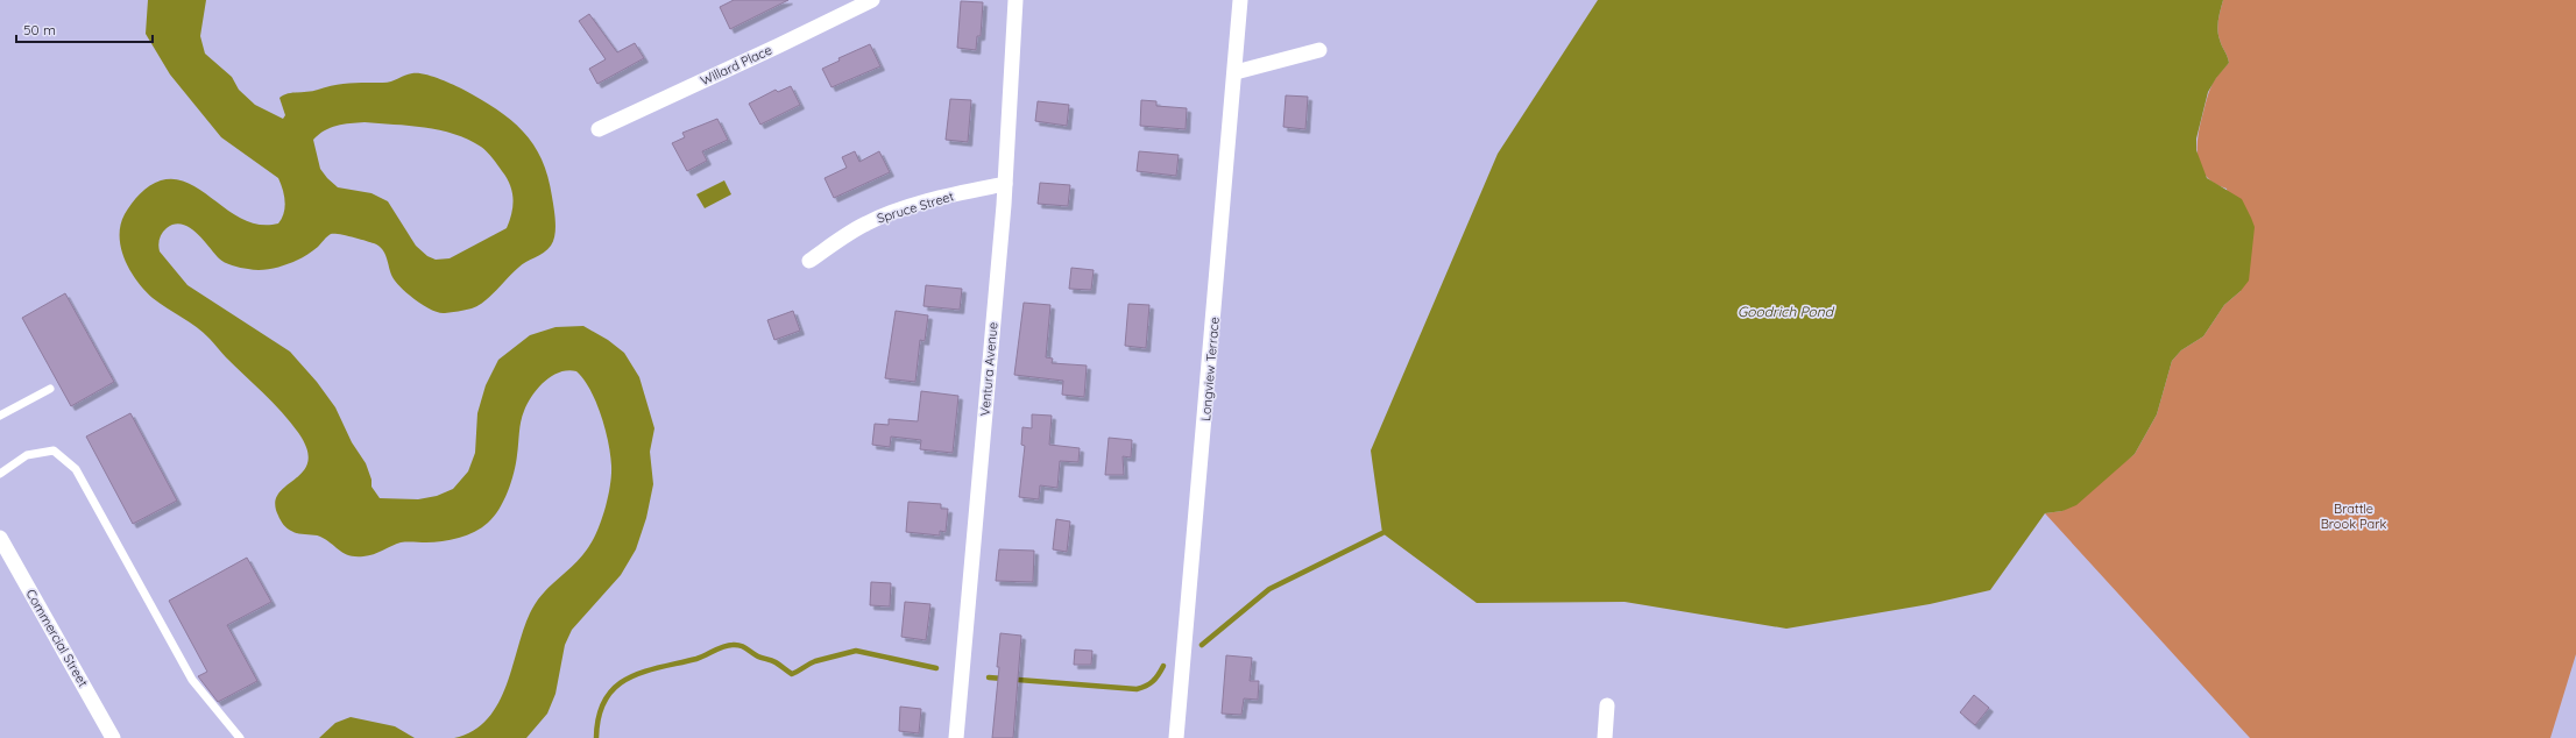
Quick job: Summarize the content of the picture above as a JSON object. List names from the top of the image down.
{
  "streets": {
    "street": [
      "Willard Place",
      "Spruce Street",
      "Ventura Avenue",
      "Longview Terrace",
      "Commercial Street"
    ]
  },
  "crossings": [
    ["Spruce Street", "Ventura Avenue"]
  ],
  "water": ["Goodrich Pond"],
  "parks": ["Brattle Brook Park"],
  "scale_bar": "50 m"
}
